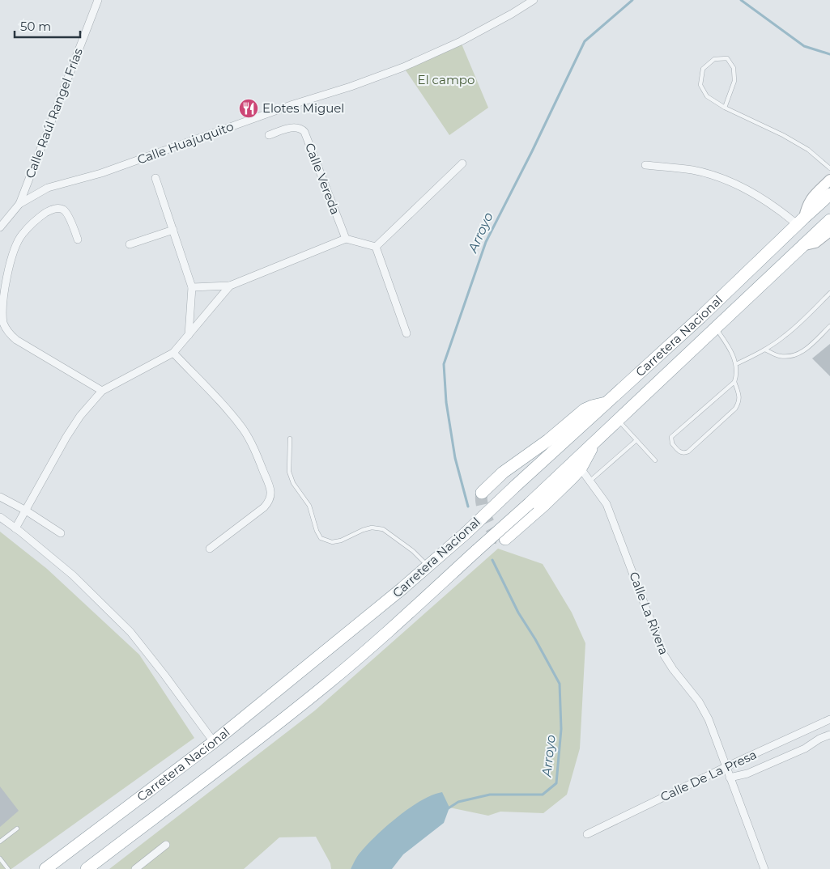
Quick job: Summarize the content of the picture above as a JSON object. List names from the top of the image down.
{
  "streets": {
    "highway": ["Carretera Nacional"],
    "street": [
      "Calle Raúl Rangel Frías",
      "Calle Huajuquito",
      "Calle Vereda",
      "Calle La Rivera",
      "Calle De La Presa"
    ]
  },
  "crossings": [
    ["Calle Raúl Rangel Frías", "Calle Huajuquito"],
    ["Calle La Rivera", "Calle De La Presa"]
  ],
  "water": ["Arroyo"],
  "parks": ["El campo"],
  "places": {
    "restaurant": ["Elotes Miguel"]
  },
  "scale_bar": "50 m"
}
